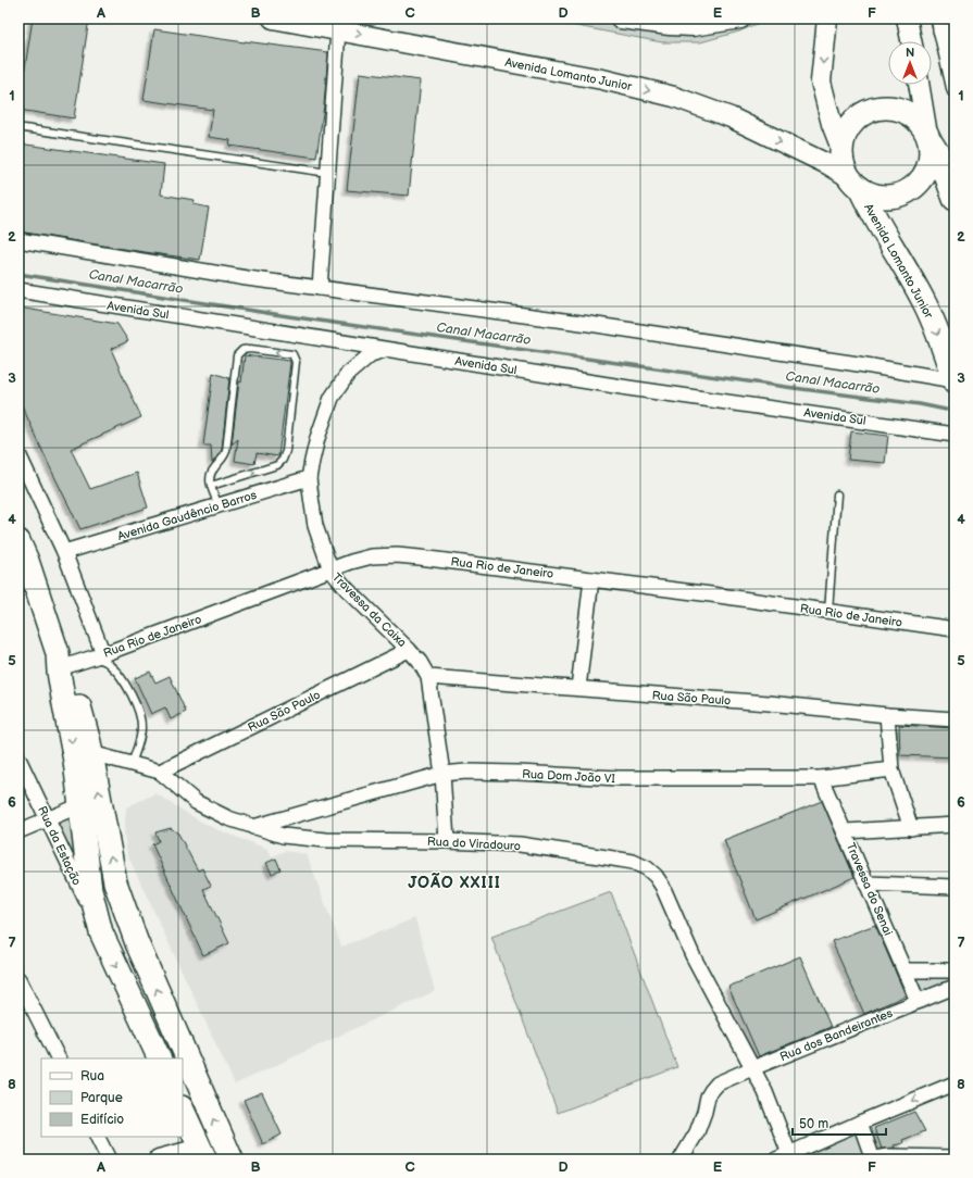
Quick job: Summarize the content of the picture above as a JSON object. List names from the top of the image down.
{
  "streets": {
    "highway": ["Avenida Lomanto Junior"],
    "street": [
      "Avenida Sul",
      "Avenida Gaudêncio Barros",
      "Rua Rio de Janeiro",
      "Travessa da Caixa",
      "Rua São Paulo",
      "Rua Dom João VI",
      "Rua do Viradouro",
      "Rua da Estação",
      "Travessa do Senai",
      "Rua dos Bandeirantes"
    ]
  },
  "crossings": [
    ["Avenida Sul", "Travessa da Caixa"],
    ["Avenida Gaudêncio Barros", "Travessa da Caixa"],
    ["Rua Rio de Janeiro", "Travessa da Caixa"],
    ["Travessa da Caixa", "Rua São Paulo"],
    ["Travessa da Caixa", "Rua Dom João VI"],
    ["Travessa da Caixa", "Rua do Viradouro"],
    ["Rua São Paulo", "Rua do Viradouro"],
    ["Rua Dom João VI", "Rua do Viradouro"],
    ["Rua Dom João VI", "Travessa do Senai"],
    ["Rua do Viradouro", "Rua dos Bandeirantes"],
    ["Travessa do Senai", "Rua dos Bandeirantes"]
  ],
  "one_way": ["Avenida Lomanto Junior"],
  "districts": ["JOÃO XXIII"],
  "water": ["Canal Macarrão"],
  "legend": ["Rua", "Parque", "Edifício"],
  "scale_bar": "50 m",
  "north": "top",
  "grid": {
    "columns": [
      "A",
      "B",
      "C",
      "D",
      "E",
      "F"
    ],
    "rows": [
      "1",
      "2",
      "3",
      "4",
      "5",
      "6",
      "7",
      "8"
    ]
  }
}
